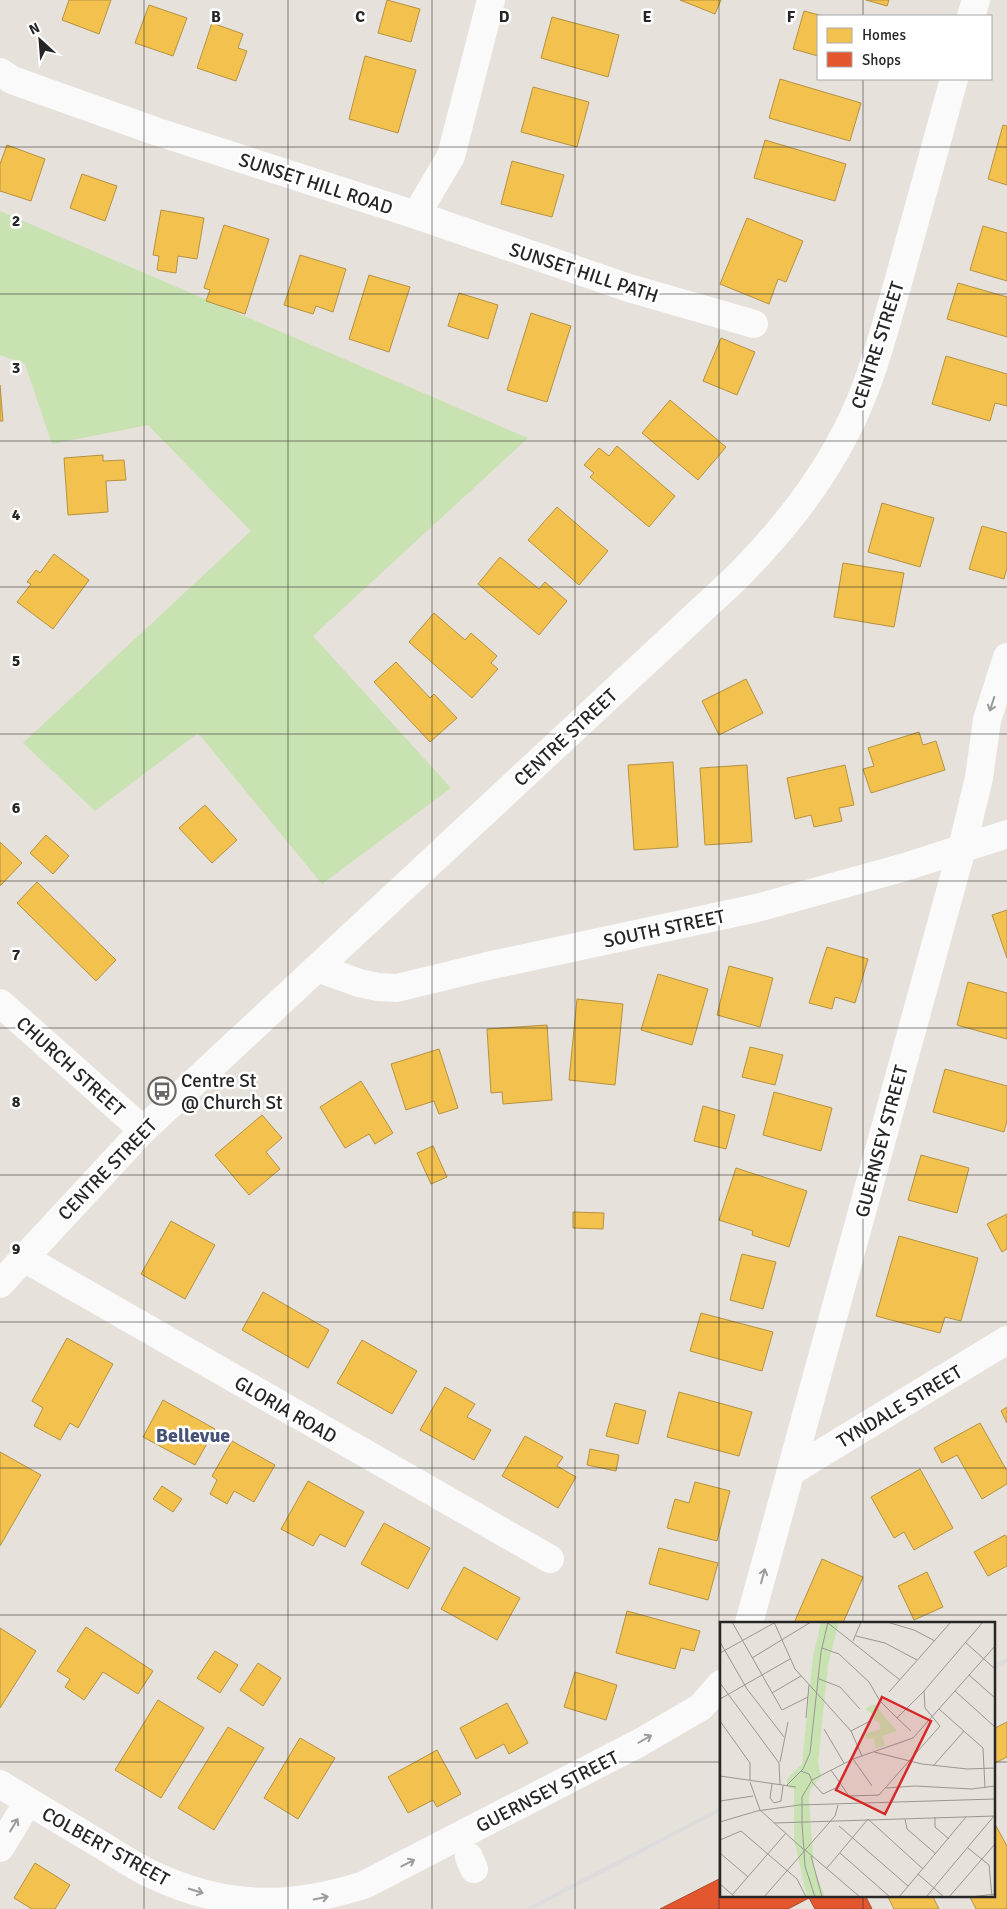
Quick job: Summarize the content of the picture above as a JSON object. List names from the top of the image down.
{
  "streets": {
    "street": [
      "SUNSET HILL ROAD",
      "SUNSET HILL PATH",
      "CENTRE STREET",
      "SOUTH STREET",
      "CHURCH STREET",
      "GUERNSEY STREET",
      "TYNDALE STREET",
      "GLORIA ROAD",
      "COLBERT STREET"
    ]
  },
  "crossings": [
    ["SUNSET HILL ROAD", "SUNSET HILL PATH"],
    ["CENTRE STREET", "SOUTH STREET"],
    ["CENTRE STREET", "CHURCH STREET"],
    ["CENTRE STREET", "GLORIA ROAD"],
    ["SOUTH STREET", "GUERNSEY STREET"],
    ["GUERNSEY STREET", "TYNDALE STREET"],
    ["GUERNSEY STREET", "COLBERT STREET"]
  ],
  "one_way": ["COLBERT STREET"],
  "districts": ["Bellevue"],
  "places": {
    "bus stop": ["Centre St @ Church St"]
  },
  "legend": ["Homes", "Shops"],
  "north": "top left",
  "grid": {
    "columns": [
      "B",
      "C",
      "D",
      "E",
      "F"
    ],
    "rows": [
      "2",
      "3",
      "4",
      "5",
      "6",
      "7",
      "8",
      "9"
    ]
  }
}
